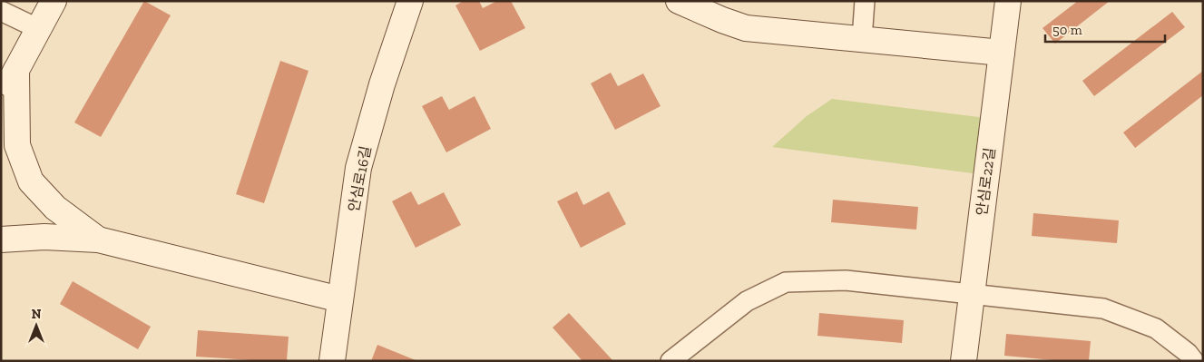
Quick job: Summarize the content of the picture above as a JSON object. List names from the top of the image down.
{
  "streets": {
    "street": ["안심로16길", "안심로22길"]
  },
  "scale_bar": "50 m",
  "north": "top"
}
